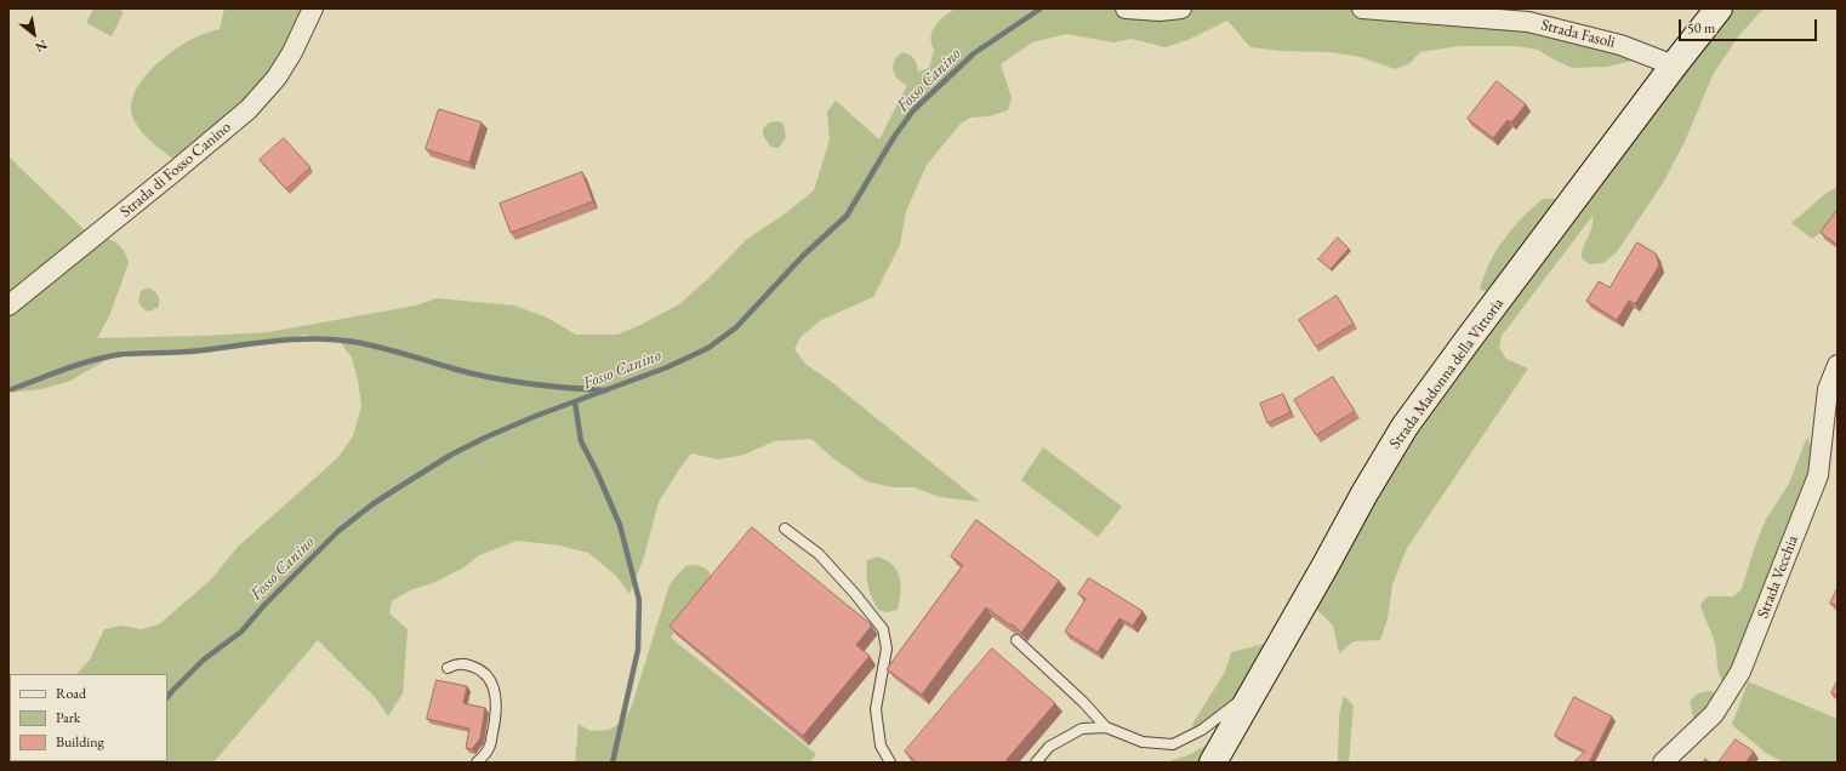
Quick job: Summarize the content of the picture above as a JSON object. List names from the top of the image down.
{
  "streets": {
    "street": [
      "Strada Fasoli",
      "Strada di Fosso Canino",
      "Strada Madonna della Vittoria",
      "Strada Vecchia"
    ]
  },
  "crossings": [
    ["Strada Fasoli", "Strada Madonna della Vittoria"]
  ],
  "water": ["Fosso Canino"],
  "legend": ["Road", "Park", "Building"],
  "scale_bar": "50 m",
  "north": "bottom right"
}
